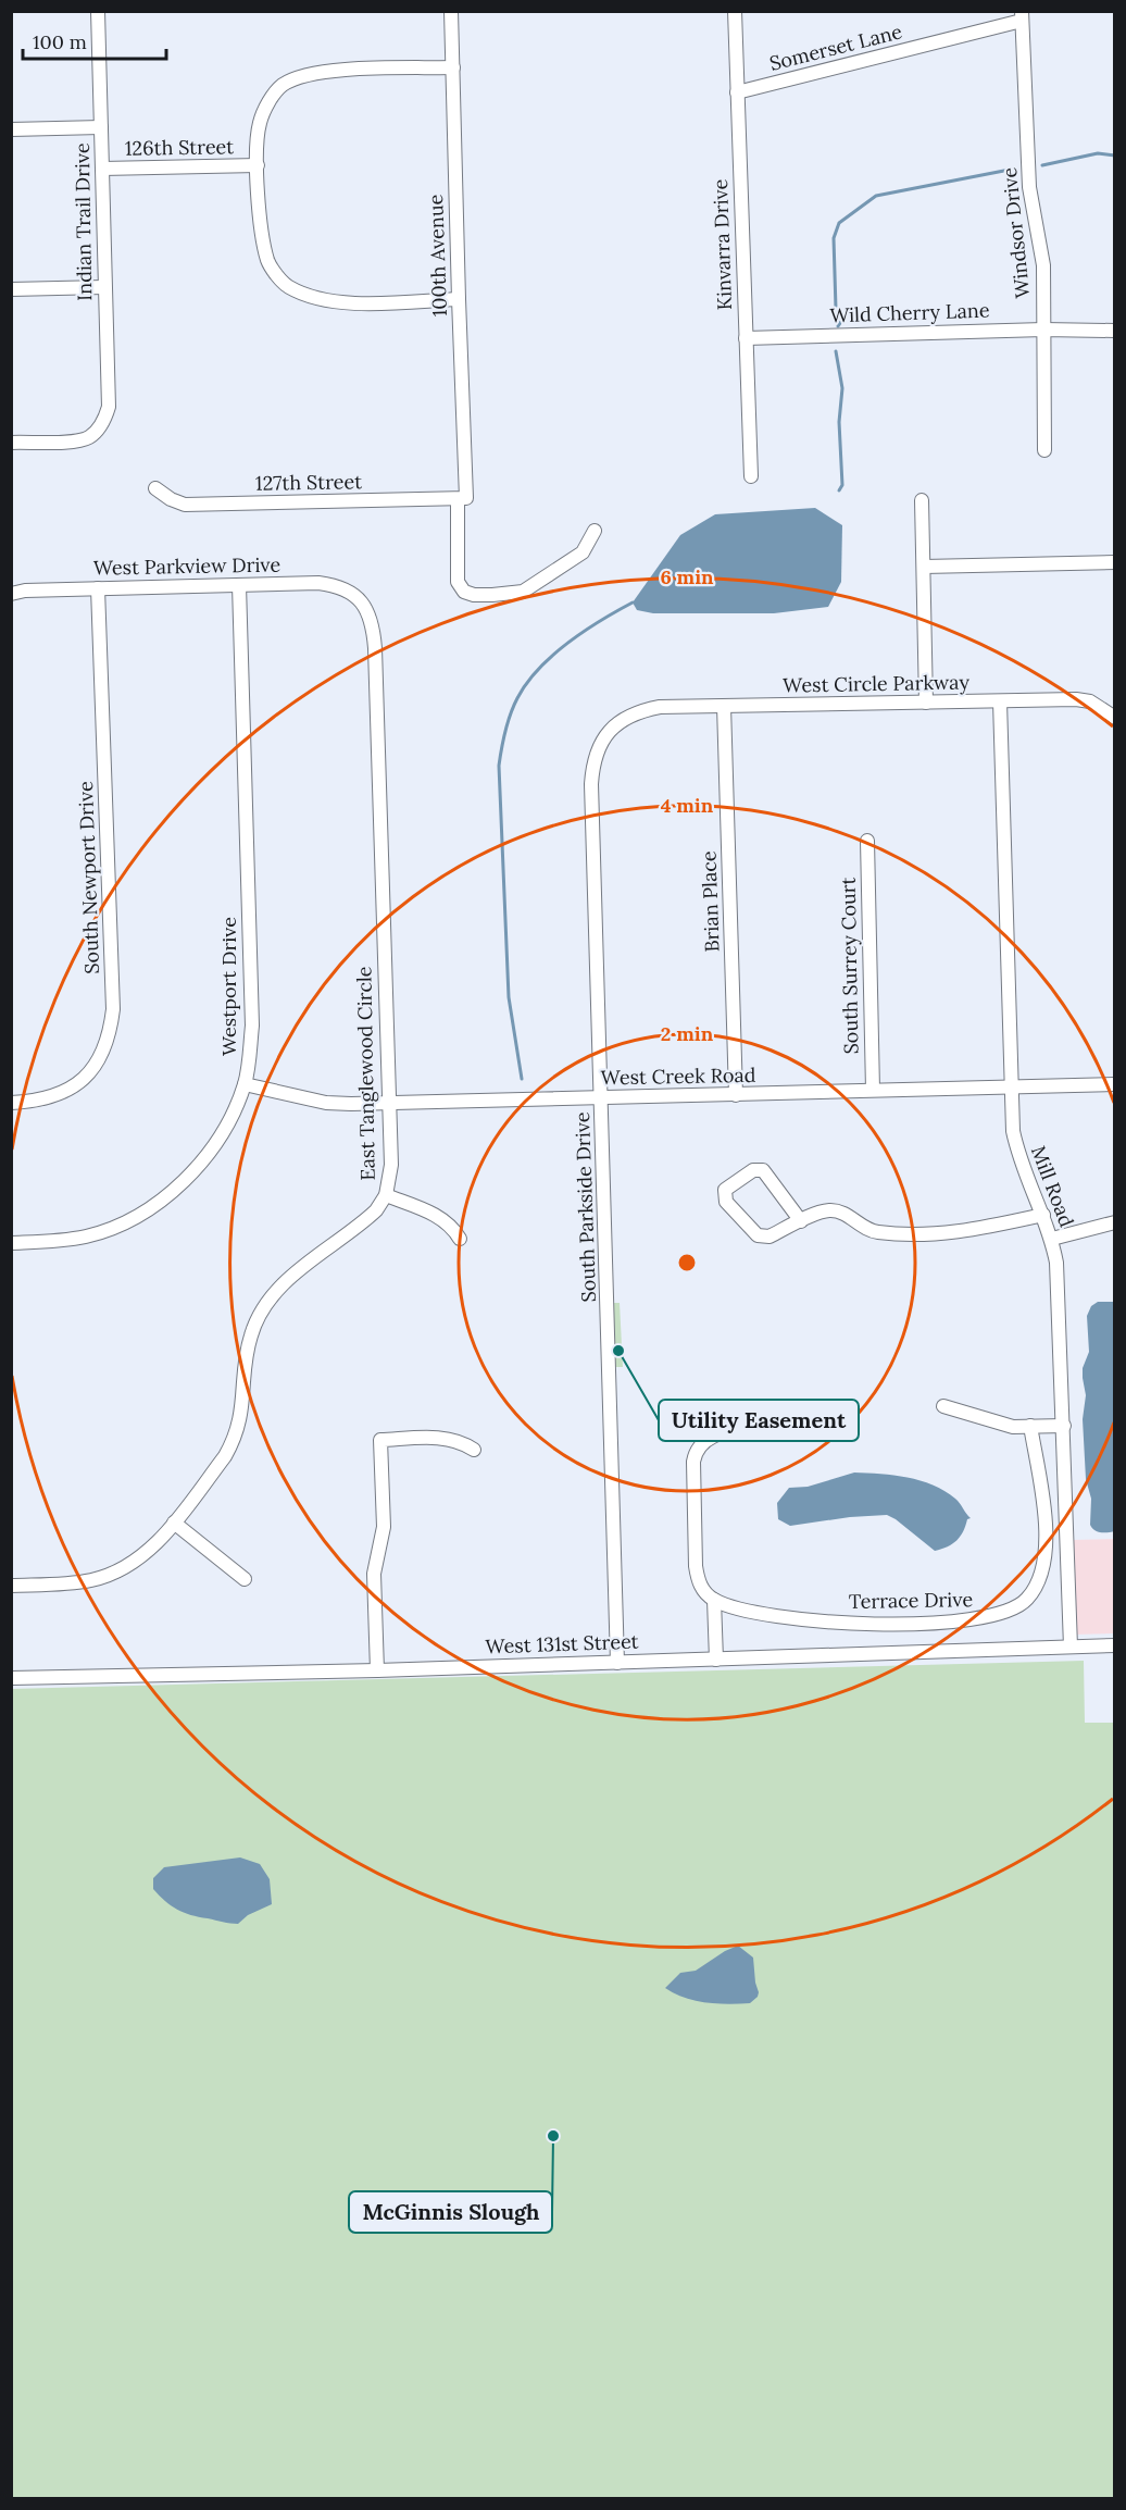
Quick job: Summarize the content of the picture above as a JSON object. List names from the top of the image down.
{
  "streets": {
    "street": [
      "Somerset Lane",
      "126th Street",
      "Indian Trail Drive",
      "Windsor Drive",
      "Kinvarra Drive",
      "100th Avenue",
      "Wild Cherry Lane",
      "127th Street",
      "West Parkview Drive",
      "West Circle Parkway",
      "South Newport Drive",
      "Brian Place",
      "South Surrey Court",
      "Westport Drive",
      "East Tanglewood Circle",
      "West Creek Road",
      "Mill Road",
      "South Parkside Drive",
      "Terrace Drive",
      "West 131st Street"
    ]
  },
  "crossings": [
    ["Somerset Lane", "Windsor Drive"],
    ["Somerset Lane", "Kinvarra Drive"],
    ["126th Street", "Indian Trail Drive"],
    ["Windsor Drive", "Wild Cherry Lane"],
    ["Kinvarra Drive", "Wild Cherry Lane"],
    ["100th Avenue", "127th Street"],
    ["West Parkview Drive", "South Newport Drive"],
    ["West Parkview Drive", "Westport Drive"],
    ["West Parkview Drive", "East Tanglewood Circle"],
    ["West Circle Parkway", "Brian Place"],
    ["West Circle Parkway", "Mill Road"],
    ["West Circle Parkway", "South Parkside Drive"],
    ["Brian Place", "West Creek Road"],
    ["South Surrey Court", "West Creek Road"],
    ["Westport Drive", "West Creek Road"],
    ["East Tanglewood Circle", "West Creek Road"],
    ["West Creek Road", "Mill Road"],
    ["West Creek Road", "South Parkside Drive"],
    ["Mill Road", "West 131st Street"],
    ["South Parkside Drive", "West 131st Street"]
  ],
  "places": ["Utility Easement", "McGinnis Slough"],
  "scale_bar": "100 m",
  "rings": ["6 min", "4 min", "2 min"]
}
